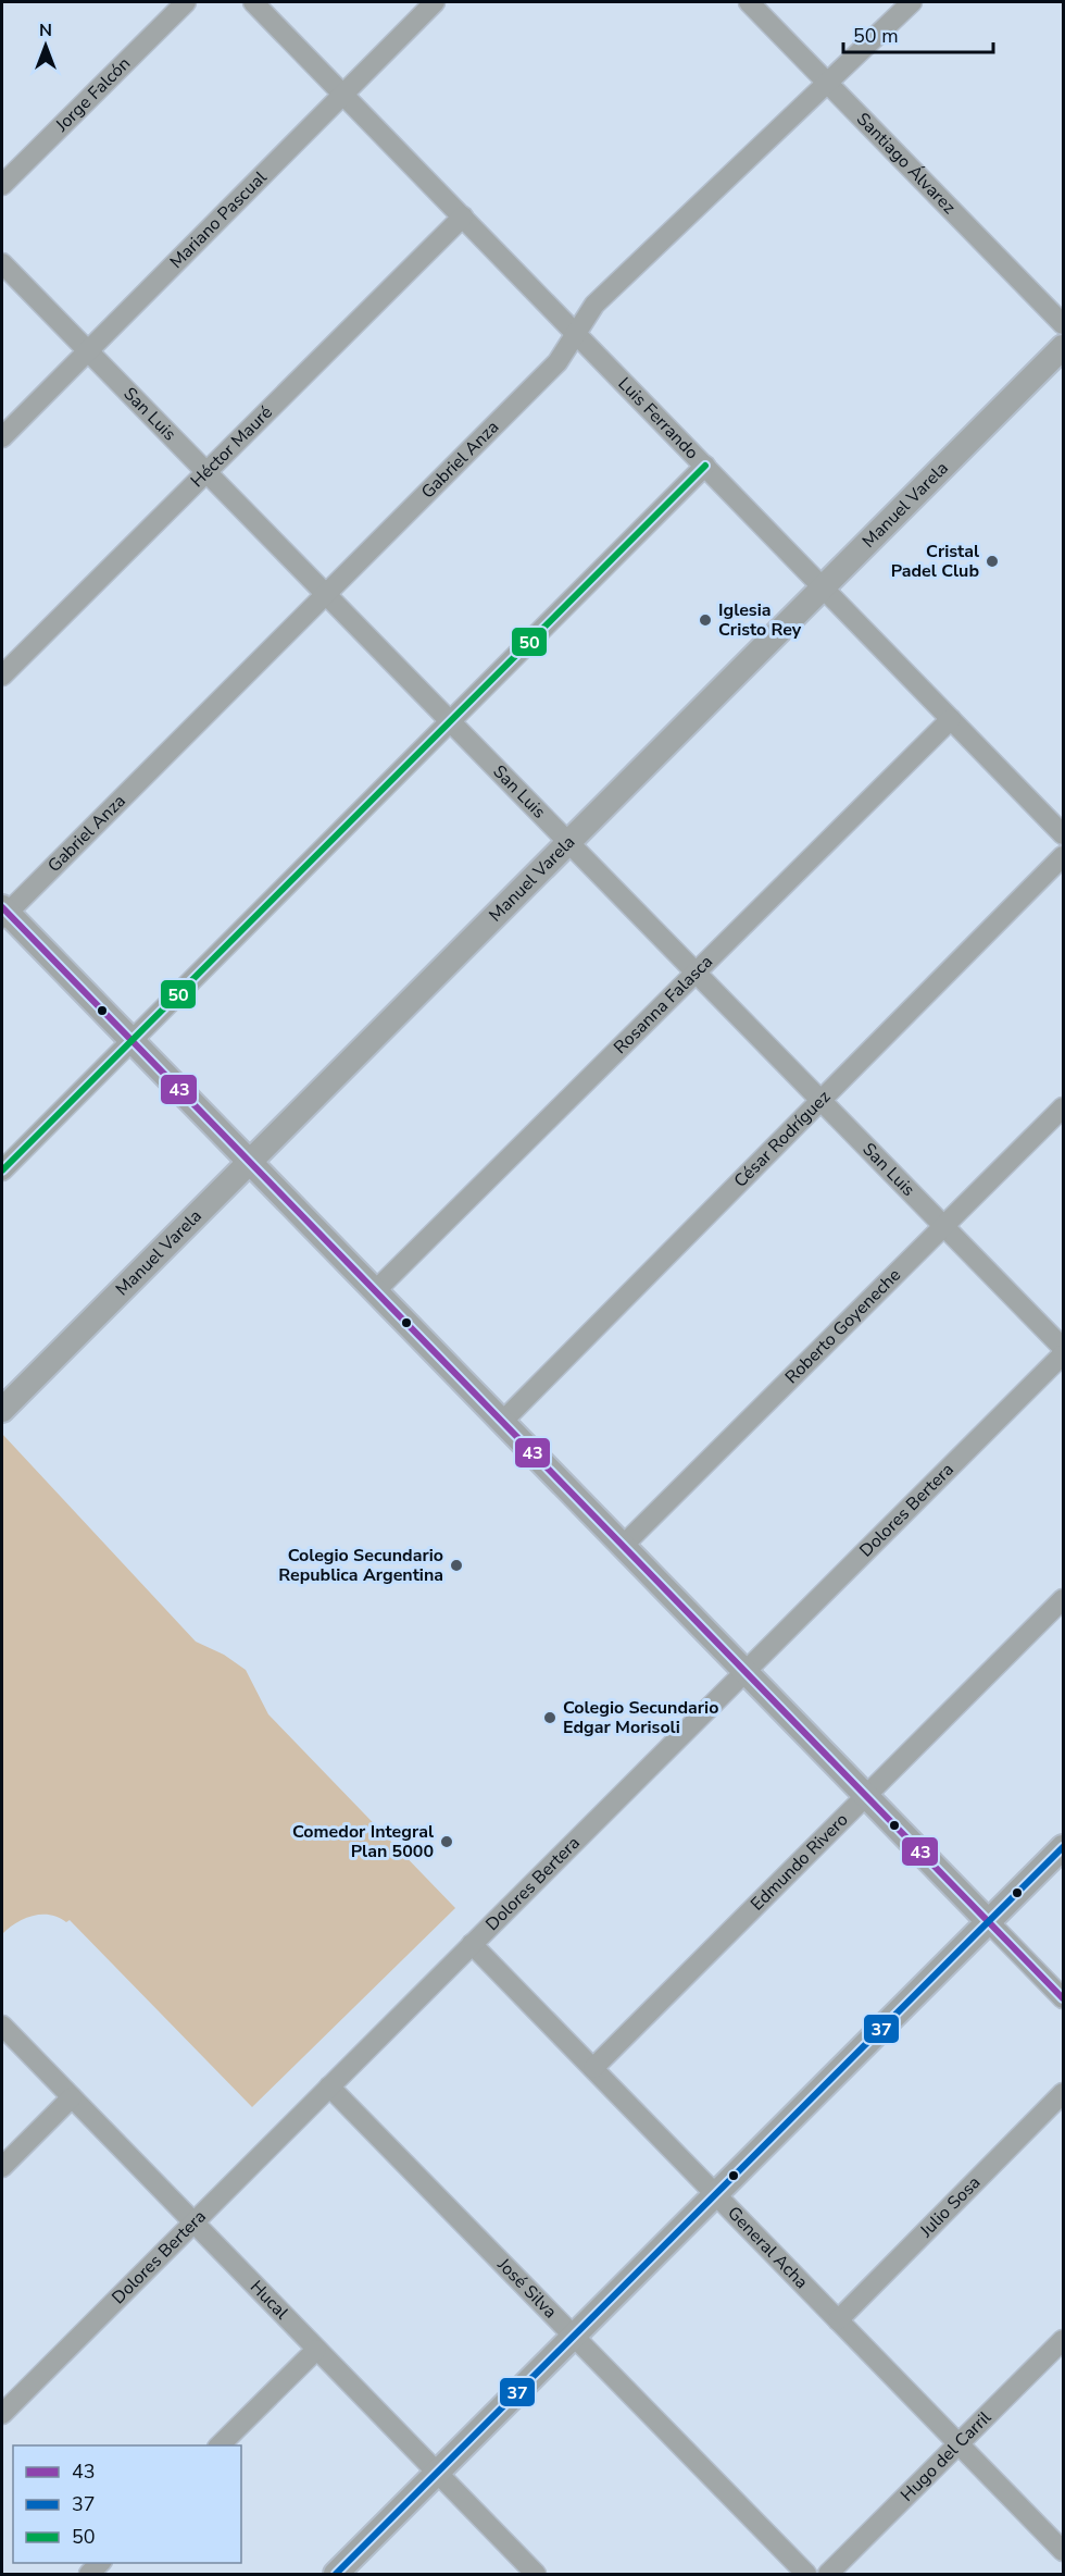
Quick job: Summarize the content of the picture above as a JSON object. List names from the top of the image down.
{
  "streets": {
    "street": [
      "Jorge Falcón",
      "Santiago Álvarez",
      "Mariano Pascual",
      "San Luis",
      "Luis Ferrando",
      "Héctor Mauré",
      "Gabriel Anza",
      "Manuel Varela",
      "Rosanna Falasca",
      "César Rodríguez",
      "Roberto Goyeneche",
      "Dolores Bertera",
      "Edmundo Rivero",
      "Julio Sosa",
      "General Acha",
      "José Silva",
      "Hucal",
      "Hugo del Carril"
    ]
  },
  "crossings": [
    ["Santiago Álvarez", "Gabriel Anza"],
    ["Mariano Pascual", "San Luis"],
    ["Mariano Pascual", "Luis Ferrando"],
    ["San Luis", "Héctor Mauré"],
    ["San Luis", "Gabriel Anza"],
    ["San Luis", "Manuel Varela"],
    ["San Luis", "Rosanna Falasca"],
    ["San Luis", "César Rodríguez"],
    ["San Luis", "Roberto Goyeneche"],
    ["Luis Ferrando", "Héctor Mauré"],
    ["Luis Ferrando", "Gabriel Anza"],
    ["Luis Ferrando", "Manuel Varela"],
    ["Luis Ferrando", "Rosanna Falasca"],
    ["Dolores Bertera", "General Acha"],
    ["Dolores Bertera", "José Silva"],
    ["Dolores Bertera", "Hucal"],
    ["Edmundo Rivero", "General Acha"],
    ["Julio Sosa", "General Acha"],
    ["General Acha", "Hugo del Carril"]
  ],
  "places": [
    "Cristal Padel Club",
    "Iglesia Cristo Rey",
    "Colegio Secundario Republica Argentina",
    "Colegio Secundario Edgar Morisoli",
    "Comedor Integral Plan 5000"
  ],
  "lines": ["transit line 50", "transit line 43", "transit line 37"],
  "legend": ["43", "37", "50"],
  "scale_bar": "50 m",
  "north": "top"
}
